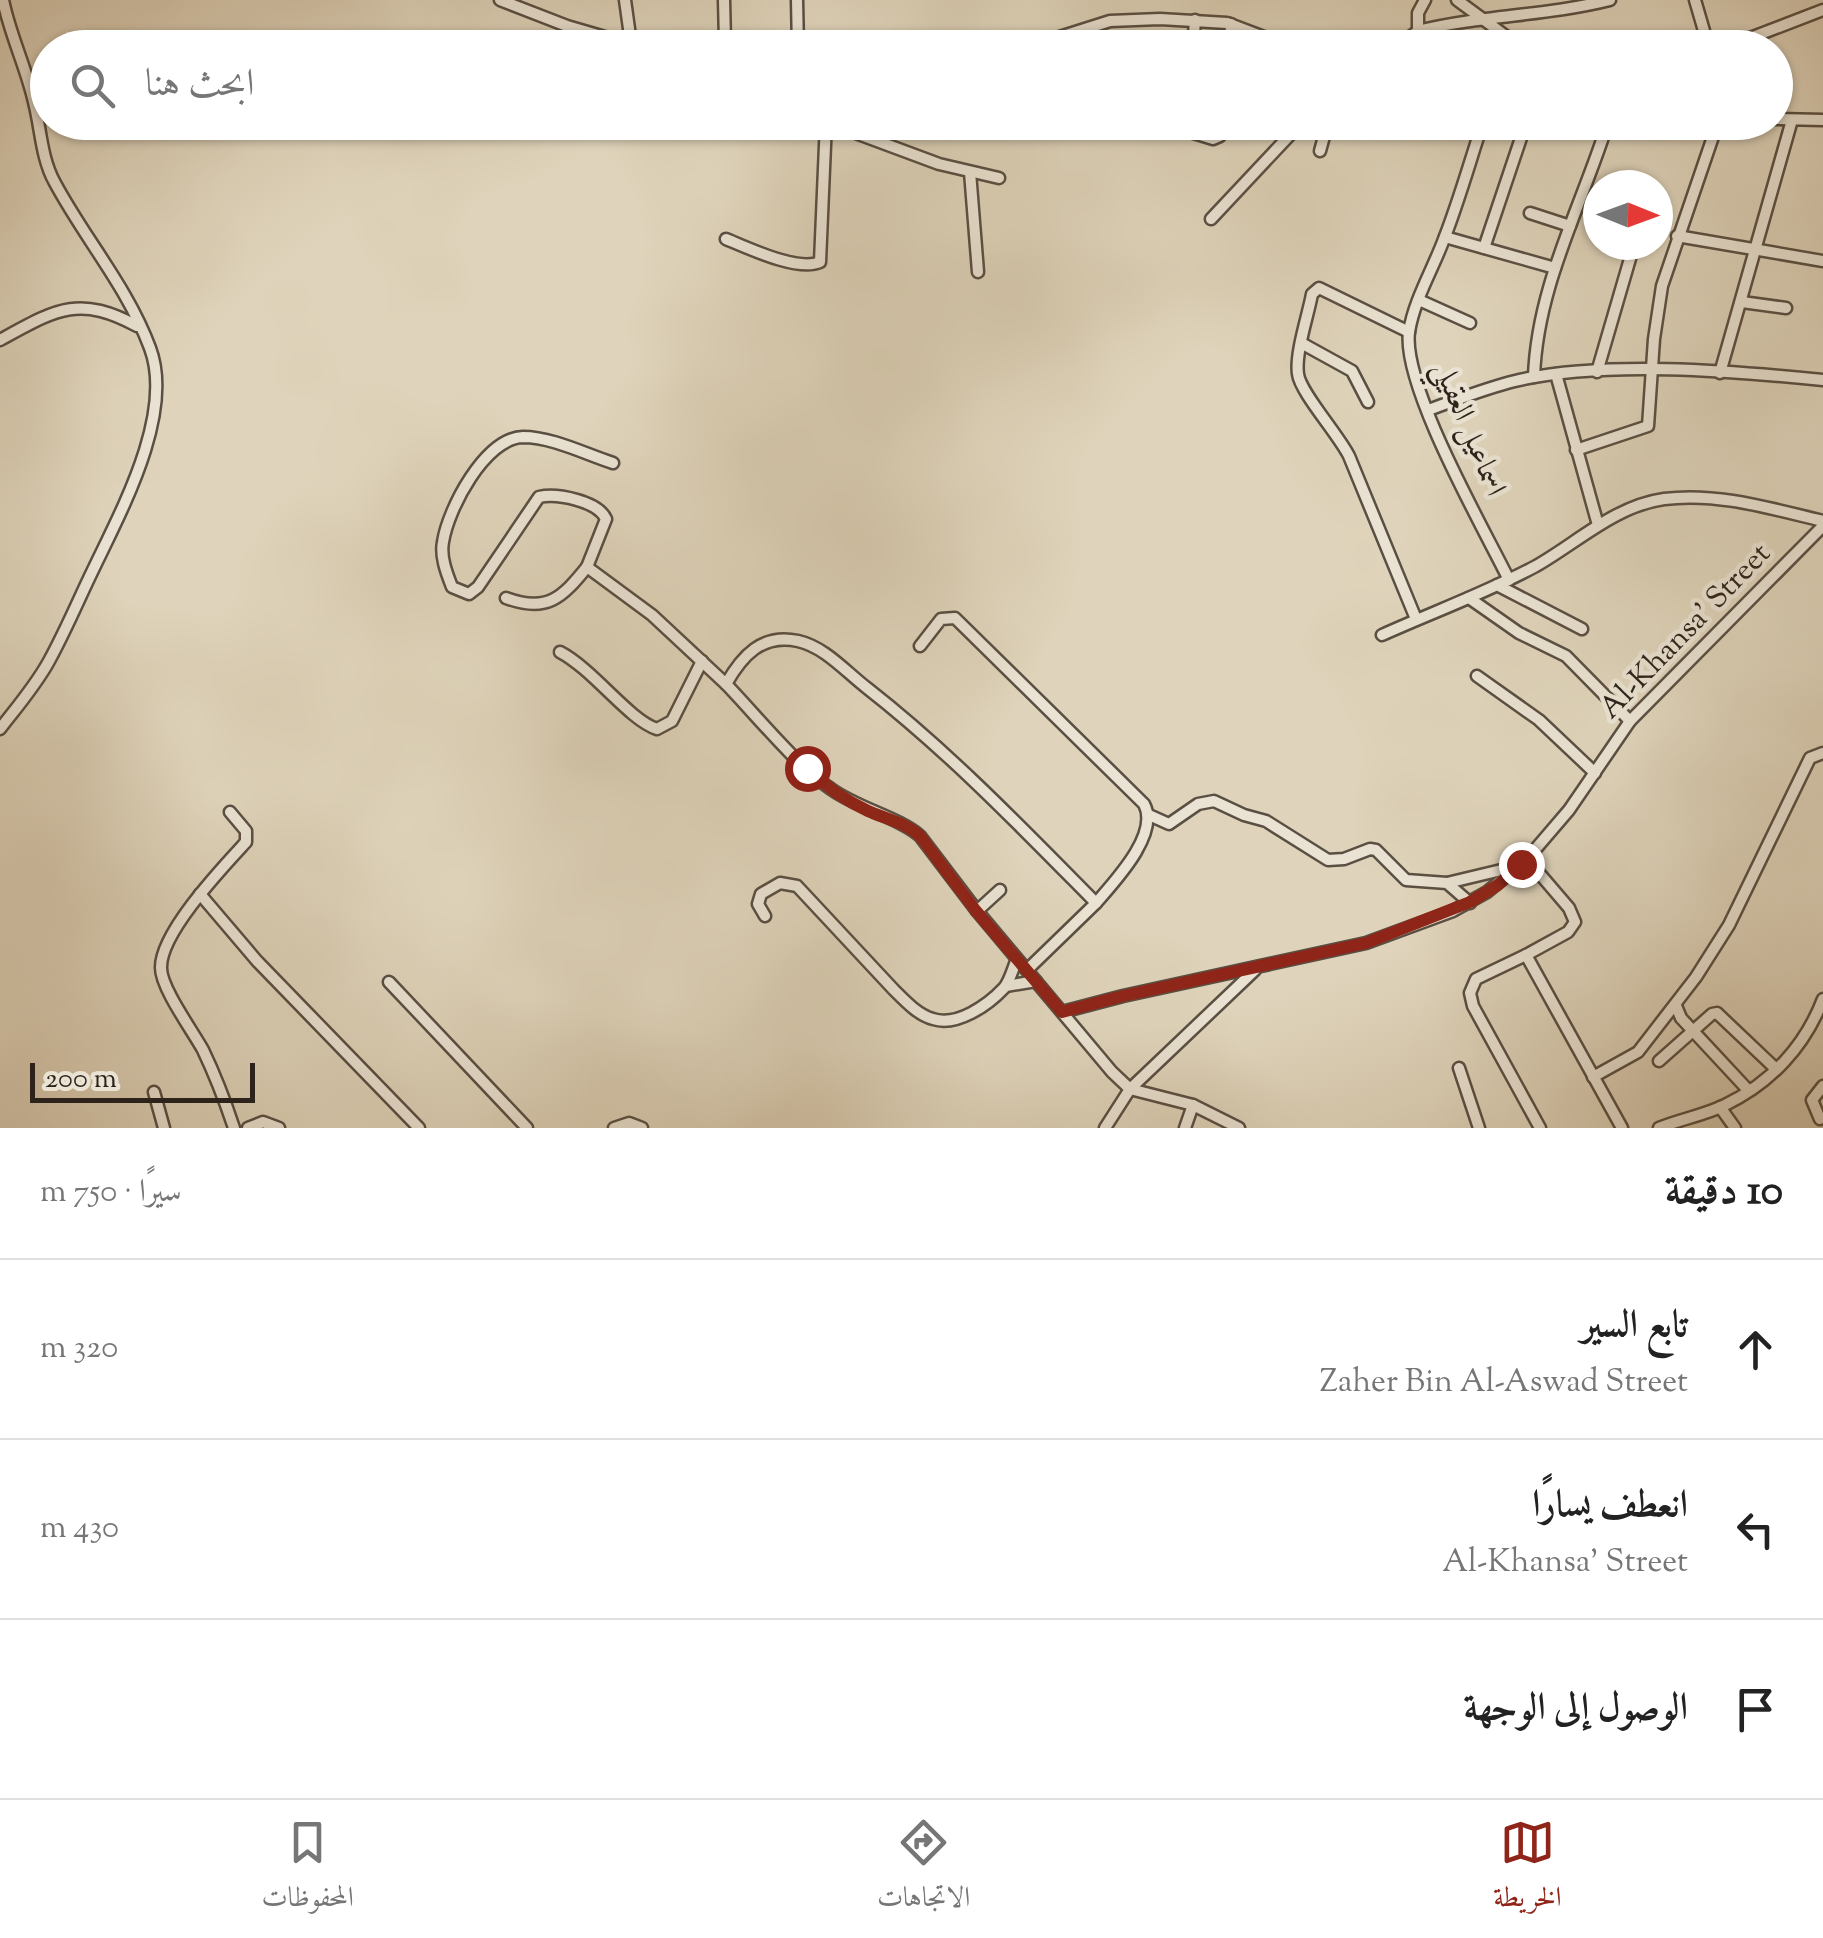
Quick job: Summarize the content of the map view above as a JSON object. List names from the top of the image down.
{
  "streets": {
    "street": ["اسماعيل العقيلي", "Al-Khansa' Street"]
  },
  "scale_bar": "200 m",
  "north": "right",
  "page": {
    "search": "ابحث هنا",
    "scale": "200 m",
    "heading": ["10 دقيقة", "سيرًا · 750 m"],
    "list": [
      ["تابع السير", "Zaher Bin Al-Aswad Street", "320 m"],
      ["انعطف يسارًا", "Al-Khansa' Street", "430 m"],
      "الوصول إلى الوجهة"
    ],
    "nav": ["الخريطة", "الاتجاهات", "المحفوظات"]
  }
}
